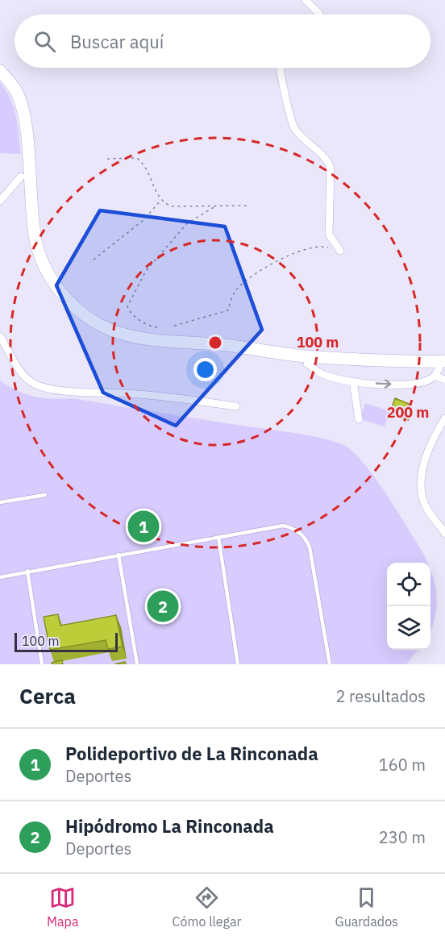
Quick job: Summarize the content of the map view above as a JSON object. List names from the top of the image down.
{
  "scale_bar": "100 m",
  "page": {
    "search": "Buscar aquí",
    "pins": ["1", "2"],
    "scale": "100 m",
    "heading": ["Cerca", "2 resultados"],
    "list": [
      {
        "mark": "1",
        "name": "Polideportivo de La Rinconada",
        "note": "Deportes",
        "value": "160 m"
      },
      {
        "mark": "2",
        "name": "Hipódromo La Rinconada",
        "note": "Deportes",
        "value": "230 m"
      }
    ],
    "nav": ["Mapa", "Cómo llegar", "Guardados"]
  },
  "rings": ["100 m", "200 m"]
}
